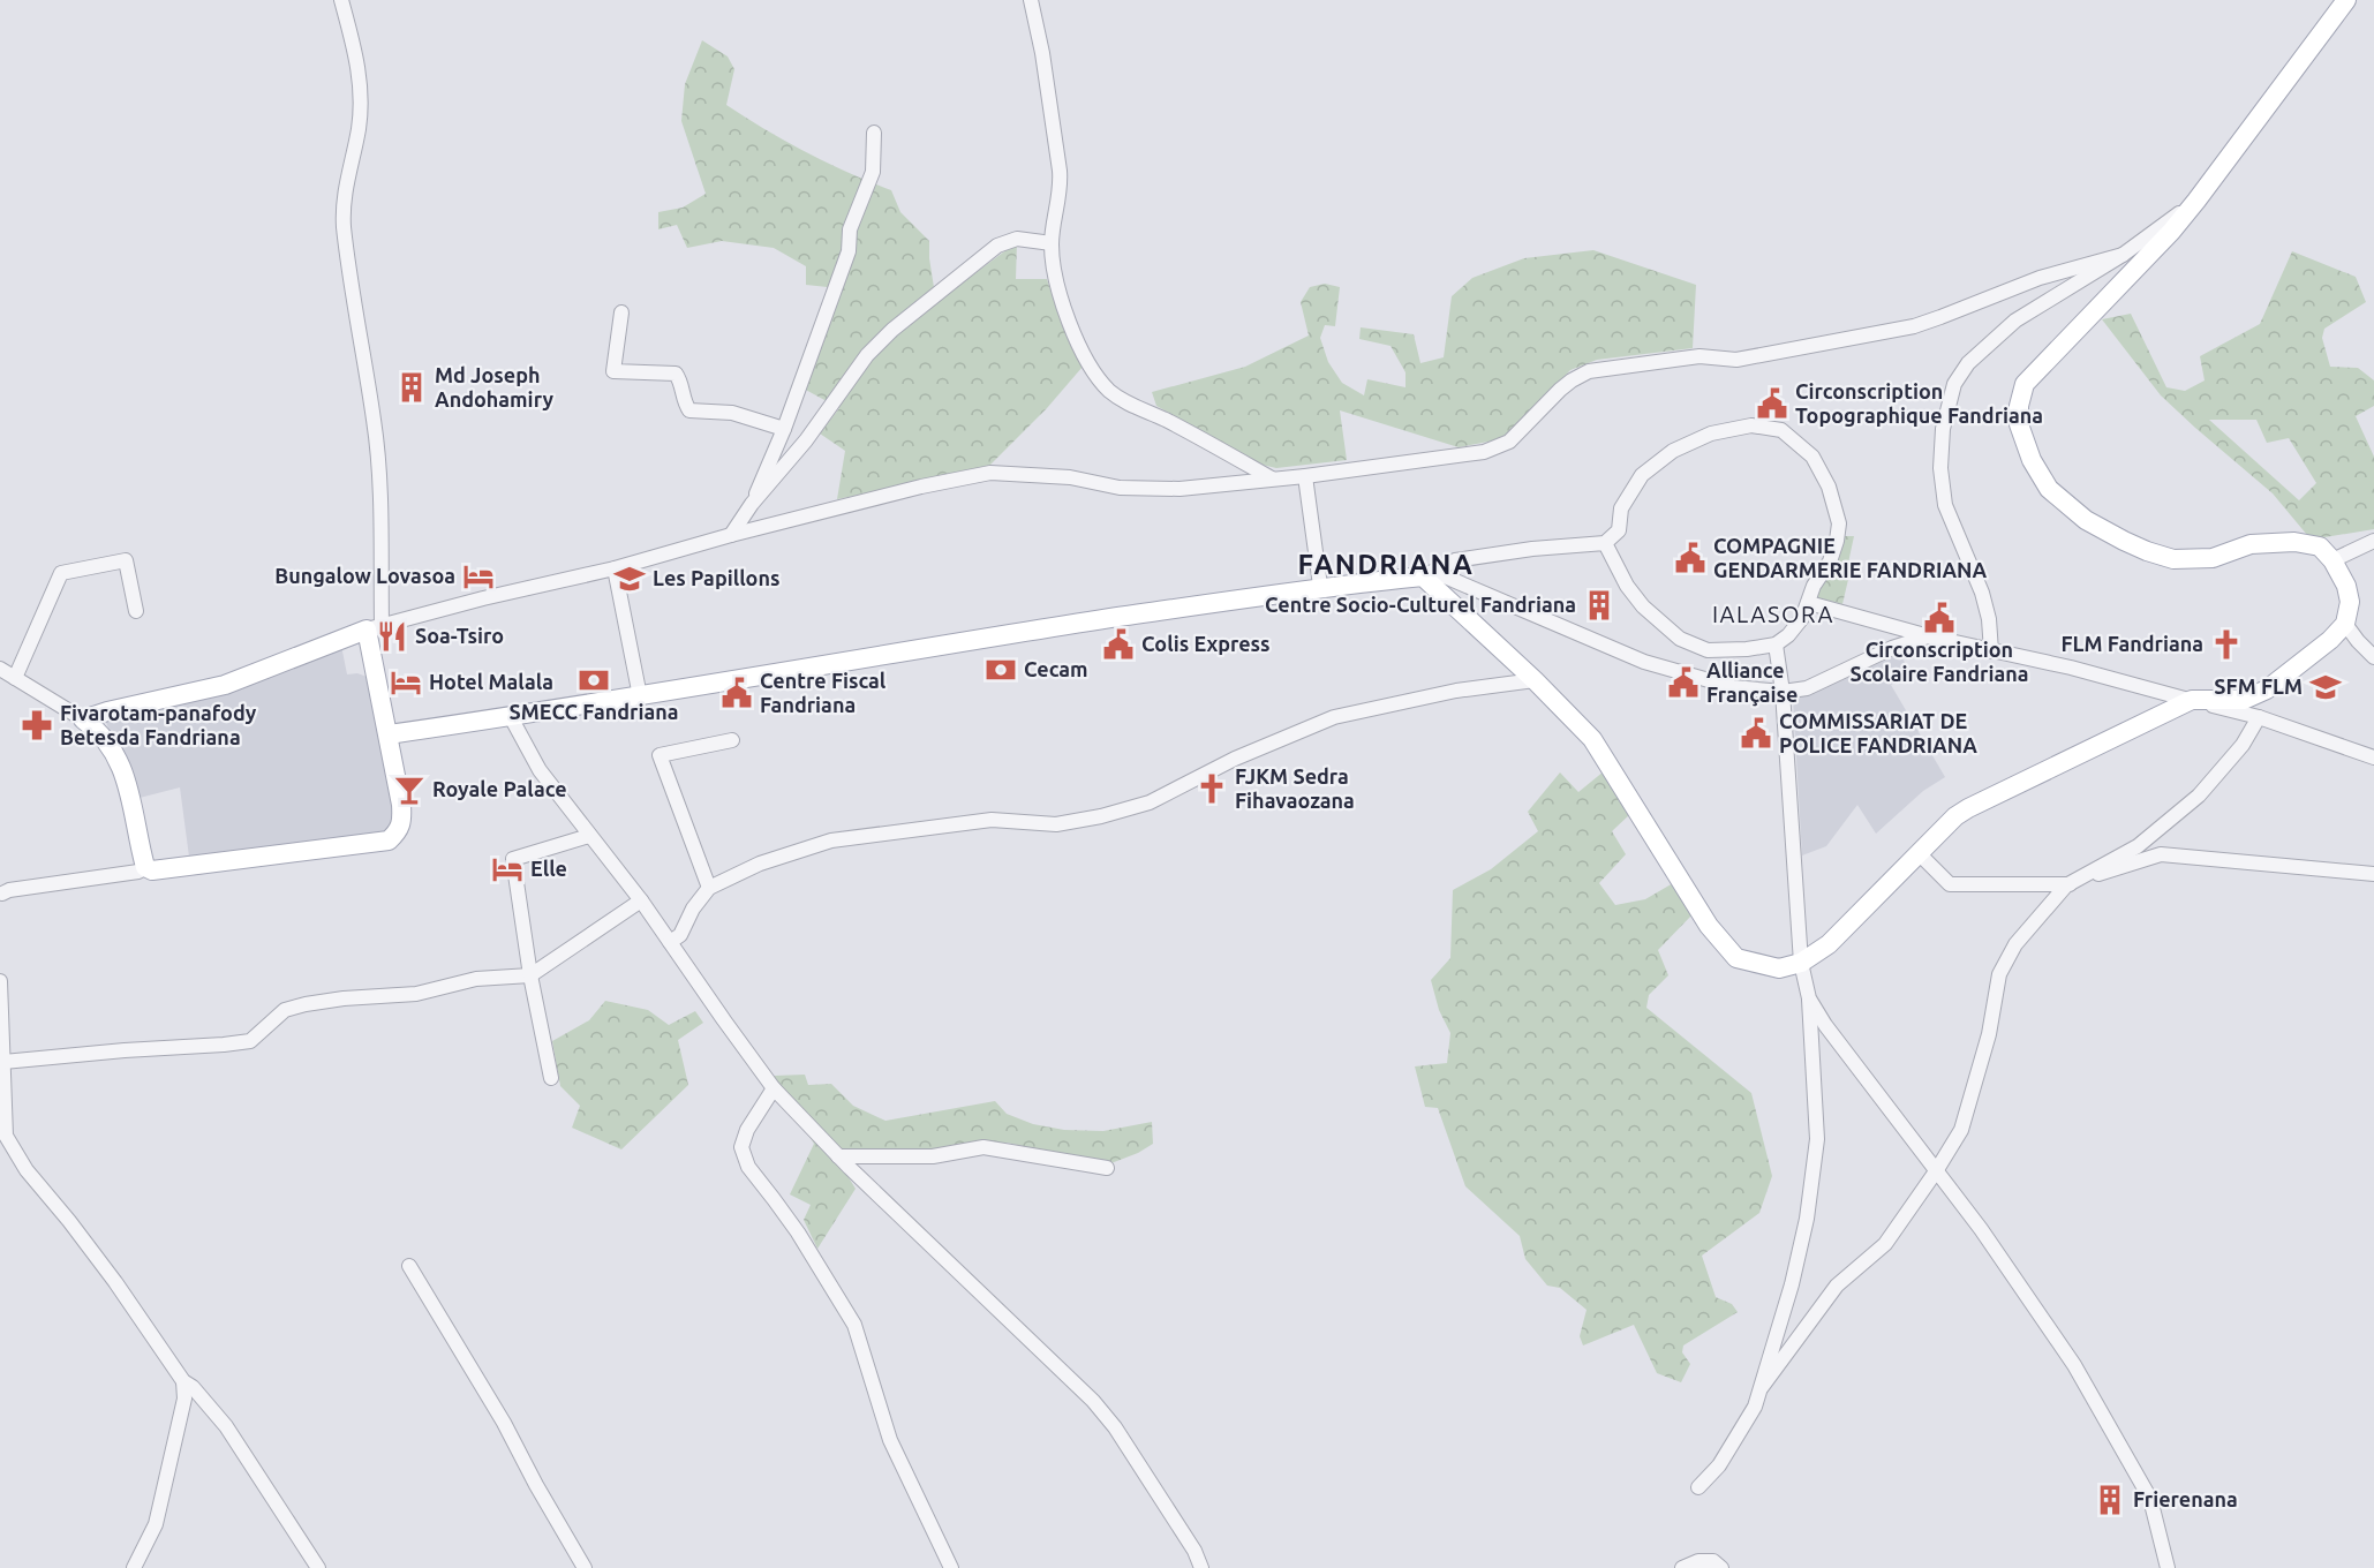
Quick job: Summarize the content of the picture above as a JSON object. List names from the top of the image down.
{
  "districts": ["FANDRIANA", "IALASORA"],
  "places": {
    "building": ["Md Joseph Andohamiry", "Centre Socio-Culturel Fandriana", "Frierenana"],
    "public building": [
      "Circonscription Topographique Fandriana",
      "COMPAGNIE GENDARMERIE FANDRIANA",
      "Circonscription Scolaire Fandriana",
      "Colis Express",
      "Alliance Française",
      "Centre Fiscal Fandriana",
      "COMMISSARIAT DE POLICE FANDRIANA"
    ],
    "hotel": ["Bungalow Lovasoa", "Hotel Malala", "Elle"],
    "school or university": ["Les Papillons", "SFM FLM"],
    "restaurant": ["Soa-Tsiro"],
    "church": ["FLM Fandriana", "FJKM Sedra Fihavaozana"],
    "bank": ["Cecam", "SMECC Fandriana"],
    "pharmacy": ["Fivarotam-panafody Betesda Fandriana"],
    "bar": ["Royale Palace"]
  }
}
